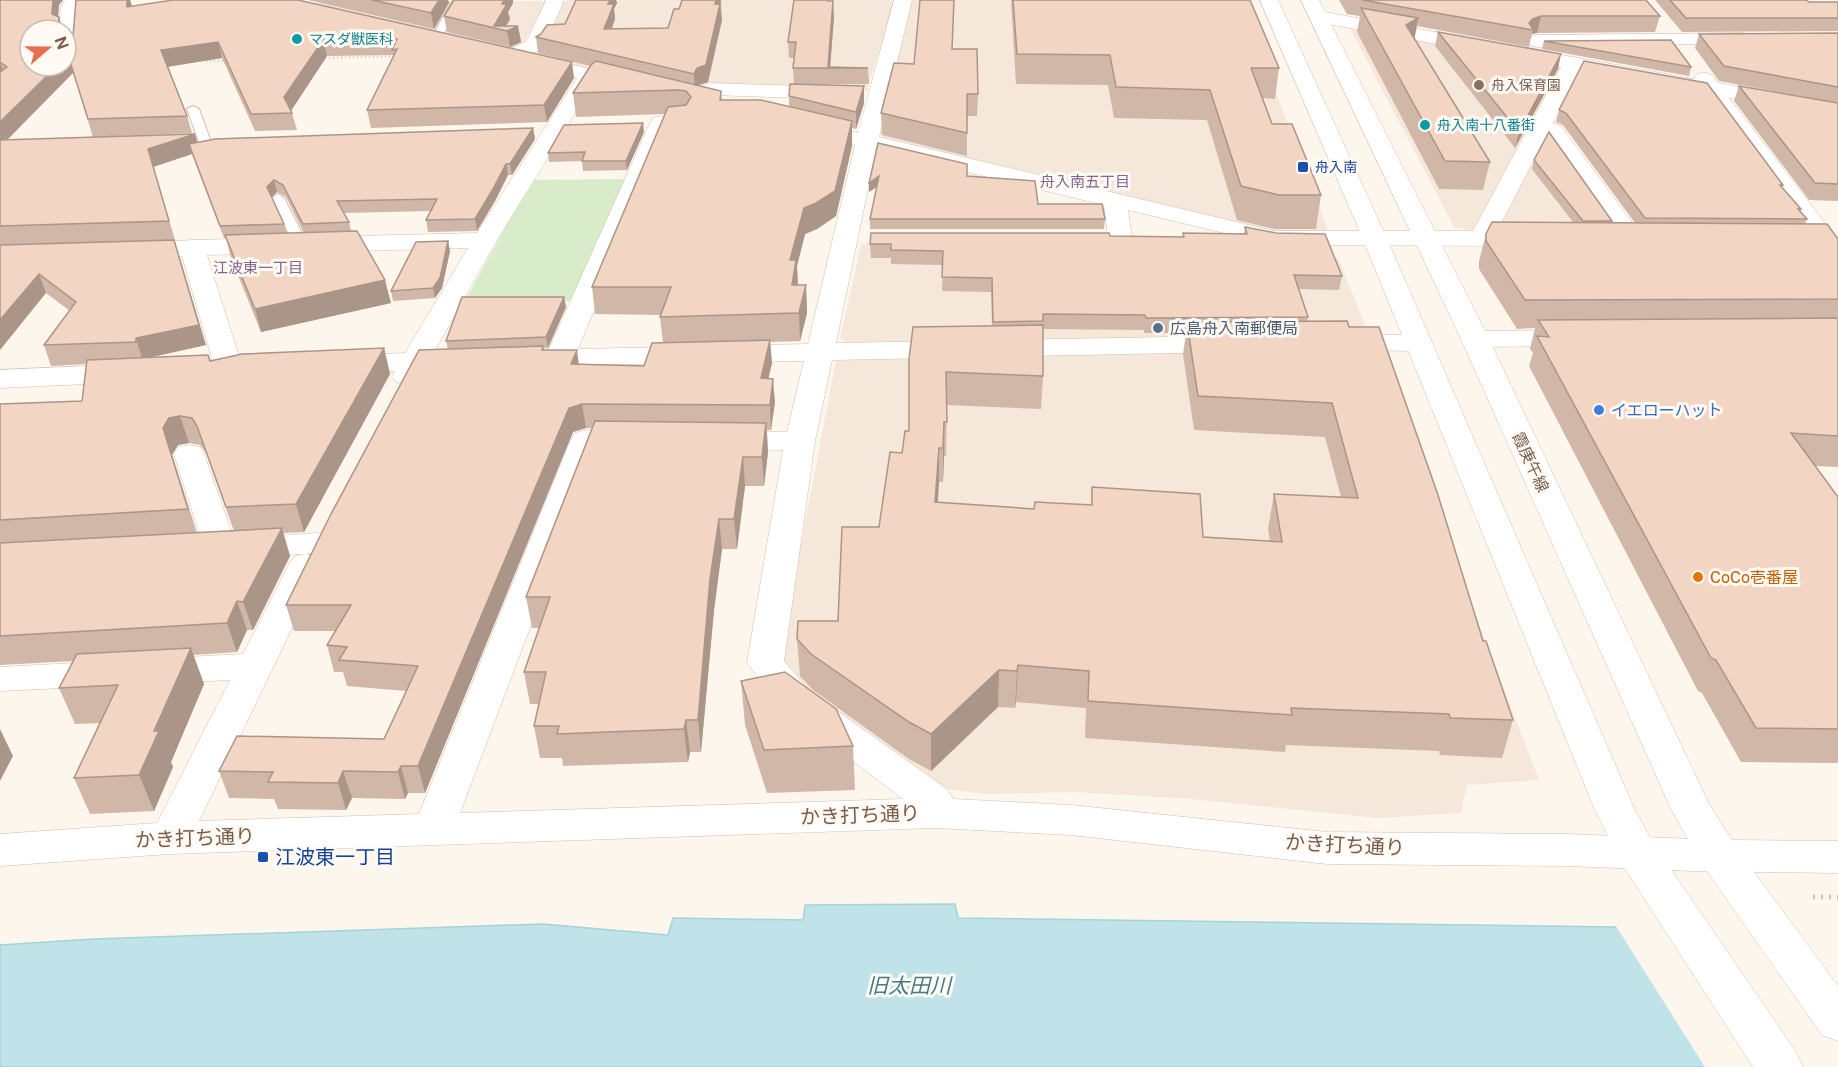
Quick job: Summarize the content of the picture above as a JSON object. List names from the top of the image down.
{
  "streets": {
    "street": ["霞庚午線", "かき打ち通り"]
  },
  "crossings": [
    ["霞庚午線", "かき打ち通り"]
  ],
  "districts": ["舟入南五丁目", "江波東一丁目"],
  "water": ["旧太田川"],
  "places": {
    "other": [
      "マスダ獣医科",
      "舟入保育園",
      "舟入南十八番街",
      "広島舟入南郵便局",
      "イエローハット",
      "CoCo壱番屋"
    ],
    "transit": ["舟入南", "江波東一丁目"]
  },
  "north": "right"
}
